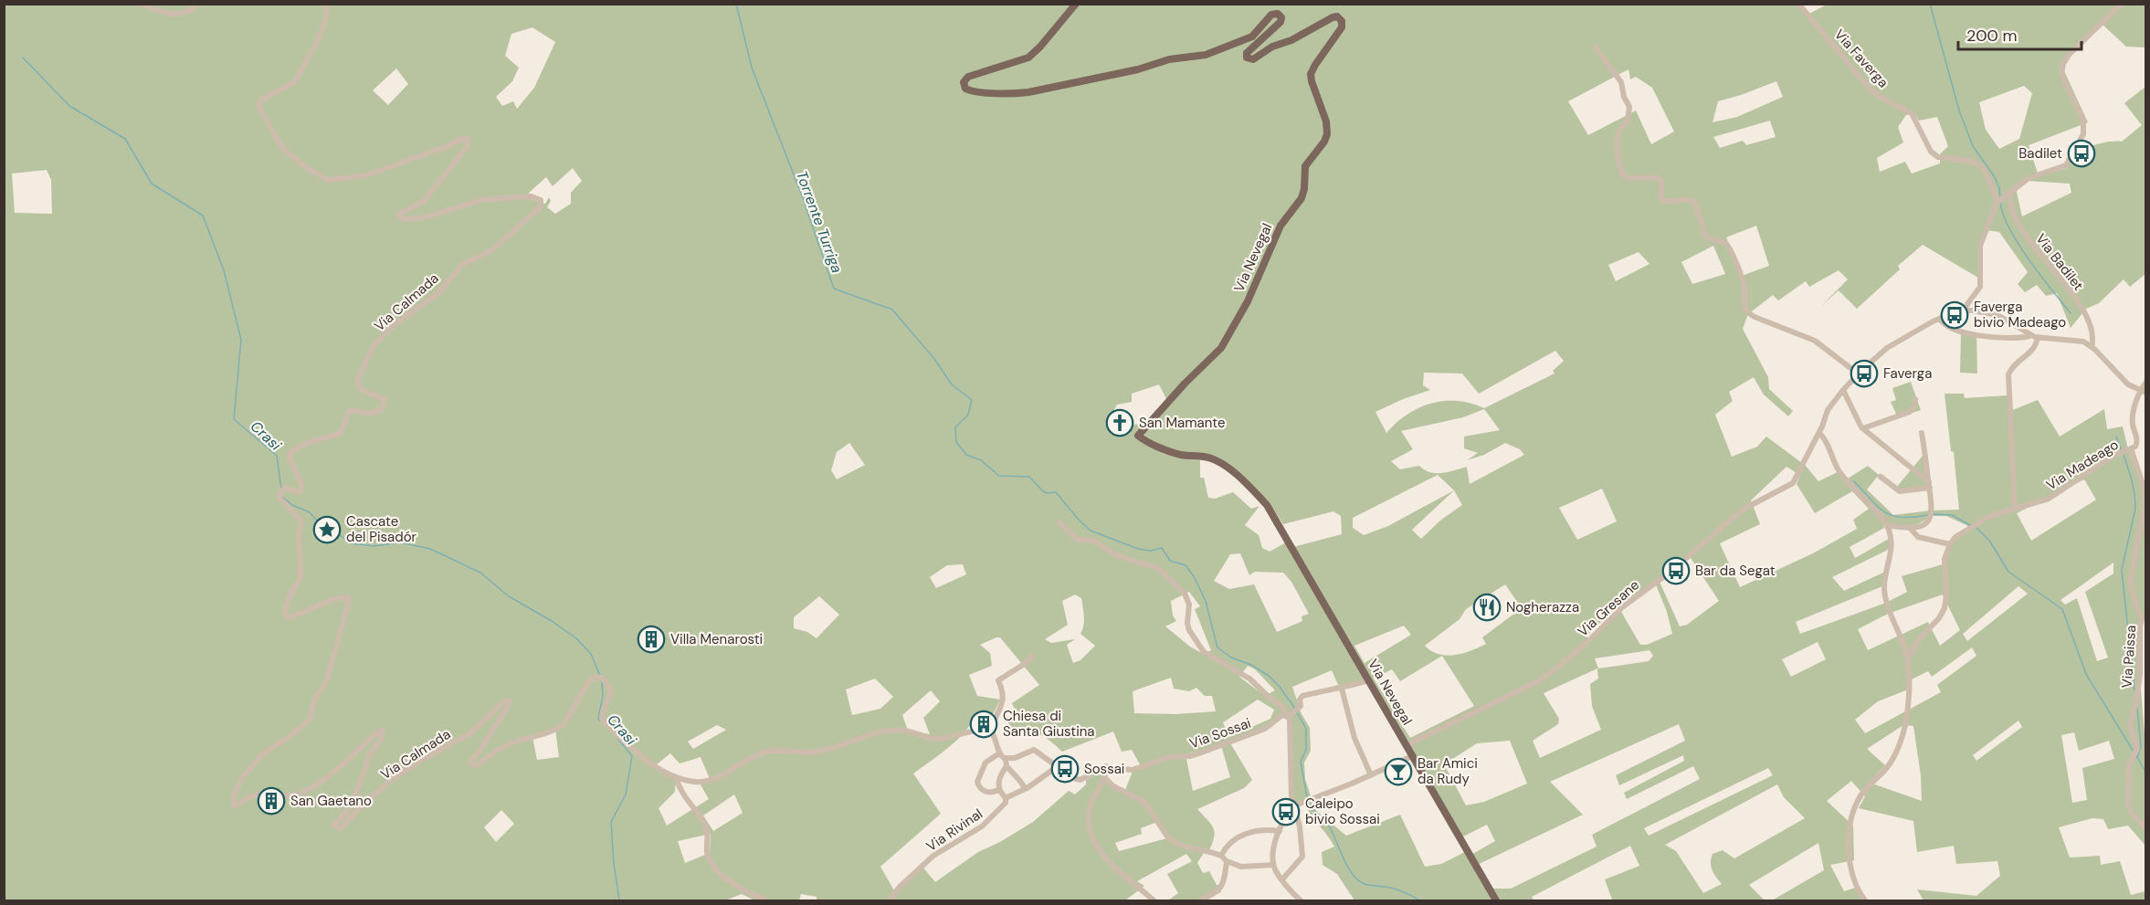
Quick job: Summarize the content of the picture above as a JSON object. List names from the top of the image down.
{
  "streets": {
    "main road": ["Via Nevegal"],
    "street": [
      "Via Faverga",
      "Via Badilet",
      "Via Calmada",
      "Via Madeago",
      "Via Gresane",
      "Via Paissa",
      "Via Sossai",
      "Via Rivinal"
    ]
  },
  "crossings": [
    ["Via Nevegal", "Via Gresane"],
    ["Via Madeago", "Via Paissa"]
  ],
  "water": ["Torrente Turriga", "Crasi"],
  "places": {
    "bus stop": [
      "Badilet",
      "Faverga bivio Madeago",
      "Faverga",
      "Bar da Segat",
      "Sossai",
      "Caleipo bivio Sossai"
    ],
    "church": ["San Mamante"],
    "place": ["Cascate del Pisadór"],
    "restaurant": ["Nogherazza"],
    "building": ["Villa Menarosti", "Chiesa di Santa Giustina", "San Gaetano"],
    "bar": ["Bar Amici da Rudy"]
  },
  "scale_bar": "200 m"
}
